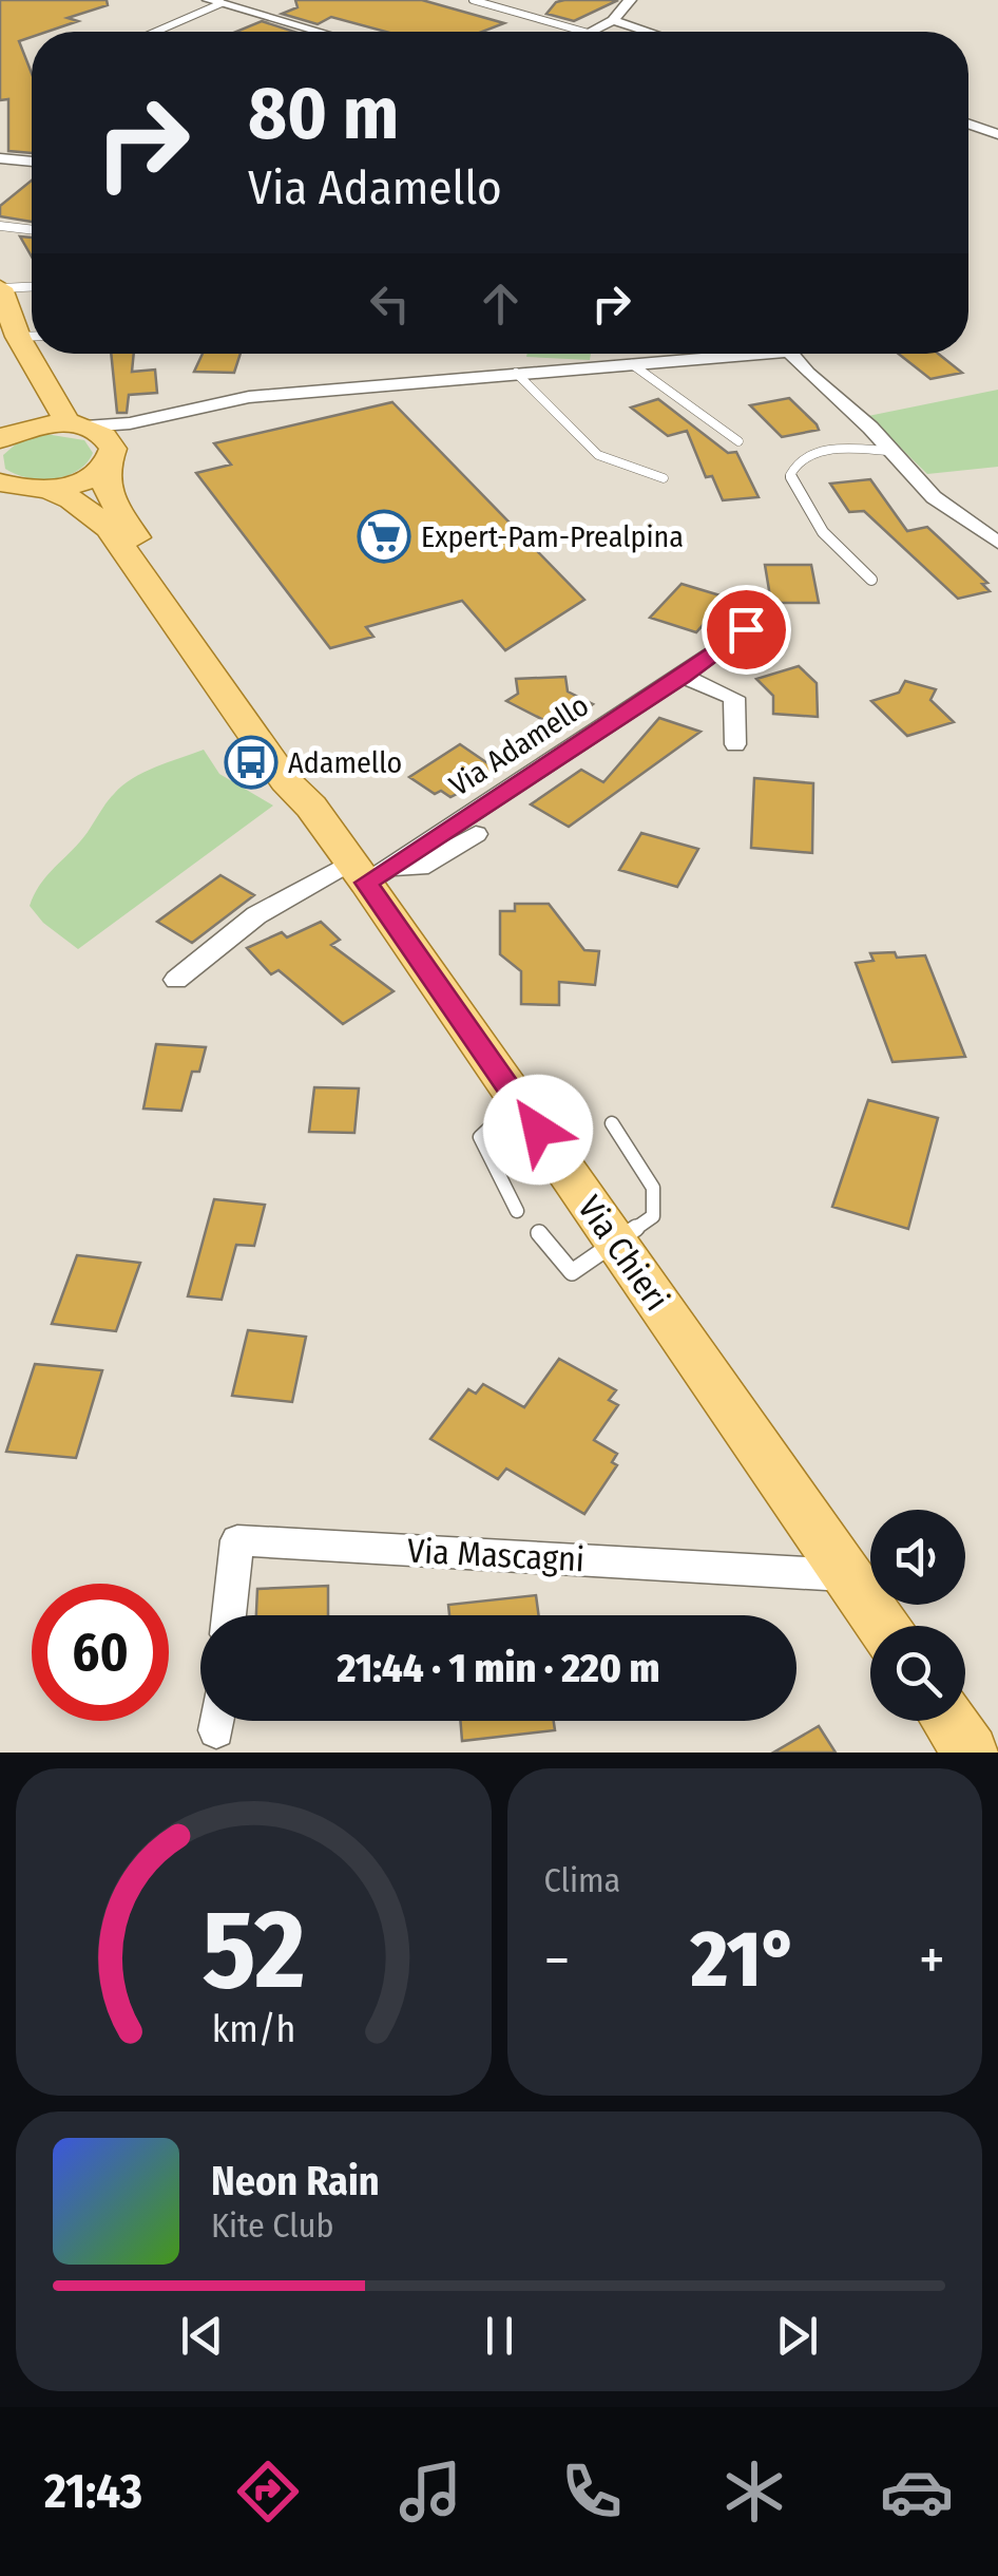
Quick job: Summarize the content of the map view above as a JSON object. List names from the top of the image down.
{
  "streets": {
    "main road": ["Via Chieri"],
    "street": ["Via Adamello", "Via Mascagni"]
  },
  "crossings": [
    ["Via Adamello", "Via Chieri"],
    ["Via Chieri", "Via Mascagni"]
  ],
  "places": {
    "supermarket": ["Expert-Pam-Prealpina"],
    "bus stop": ["Adamello"]
  },
  "page": {
    "turn": ["80 m", "Via Adamello"],
    "limit": "60",
    "trip": "21:44 · 1 min · 220 m",
    "tile": "Clima",
    "heat": ["−", "21°", "+"],
    "song": ["Neon Rain", "Kite Club"],
    "tabs": "21:43",
    "gauge": ["52", "km/h"]
  }
}
